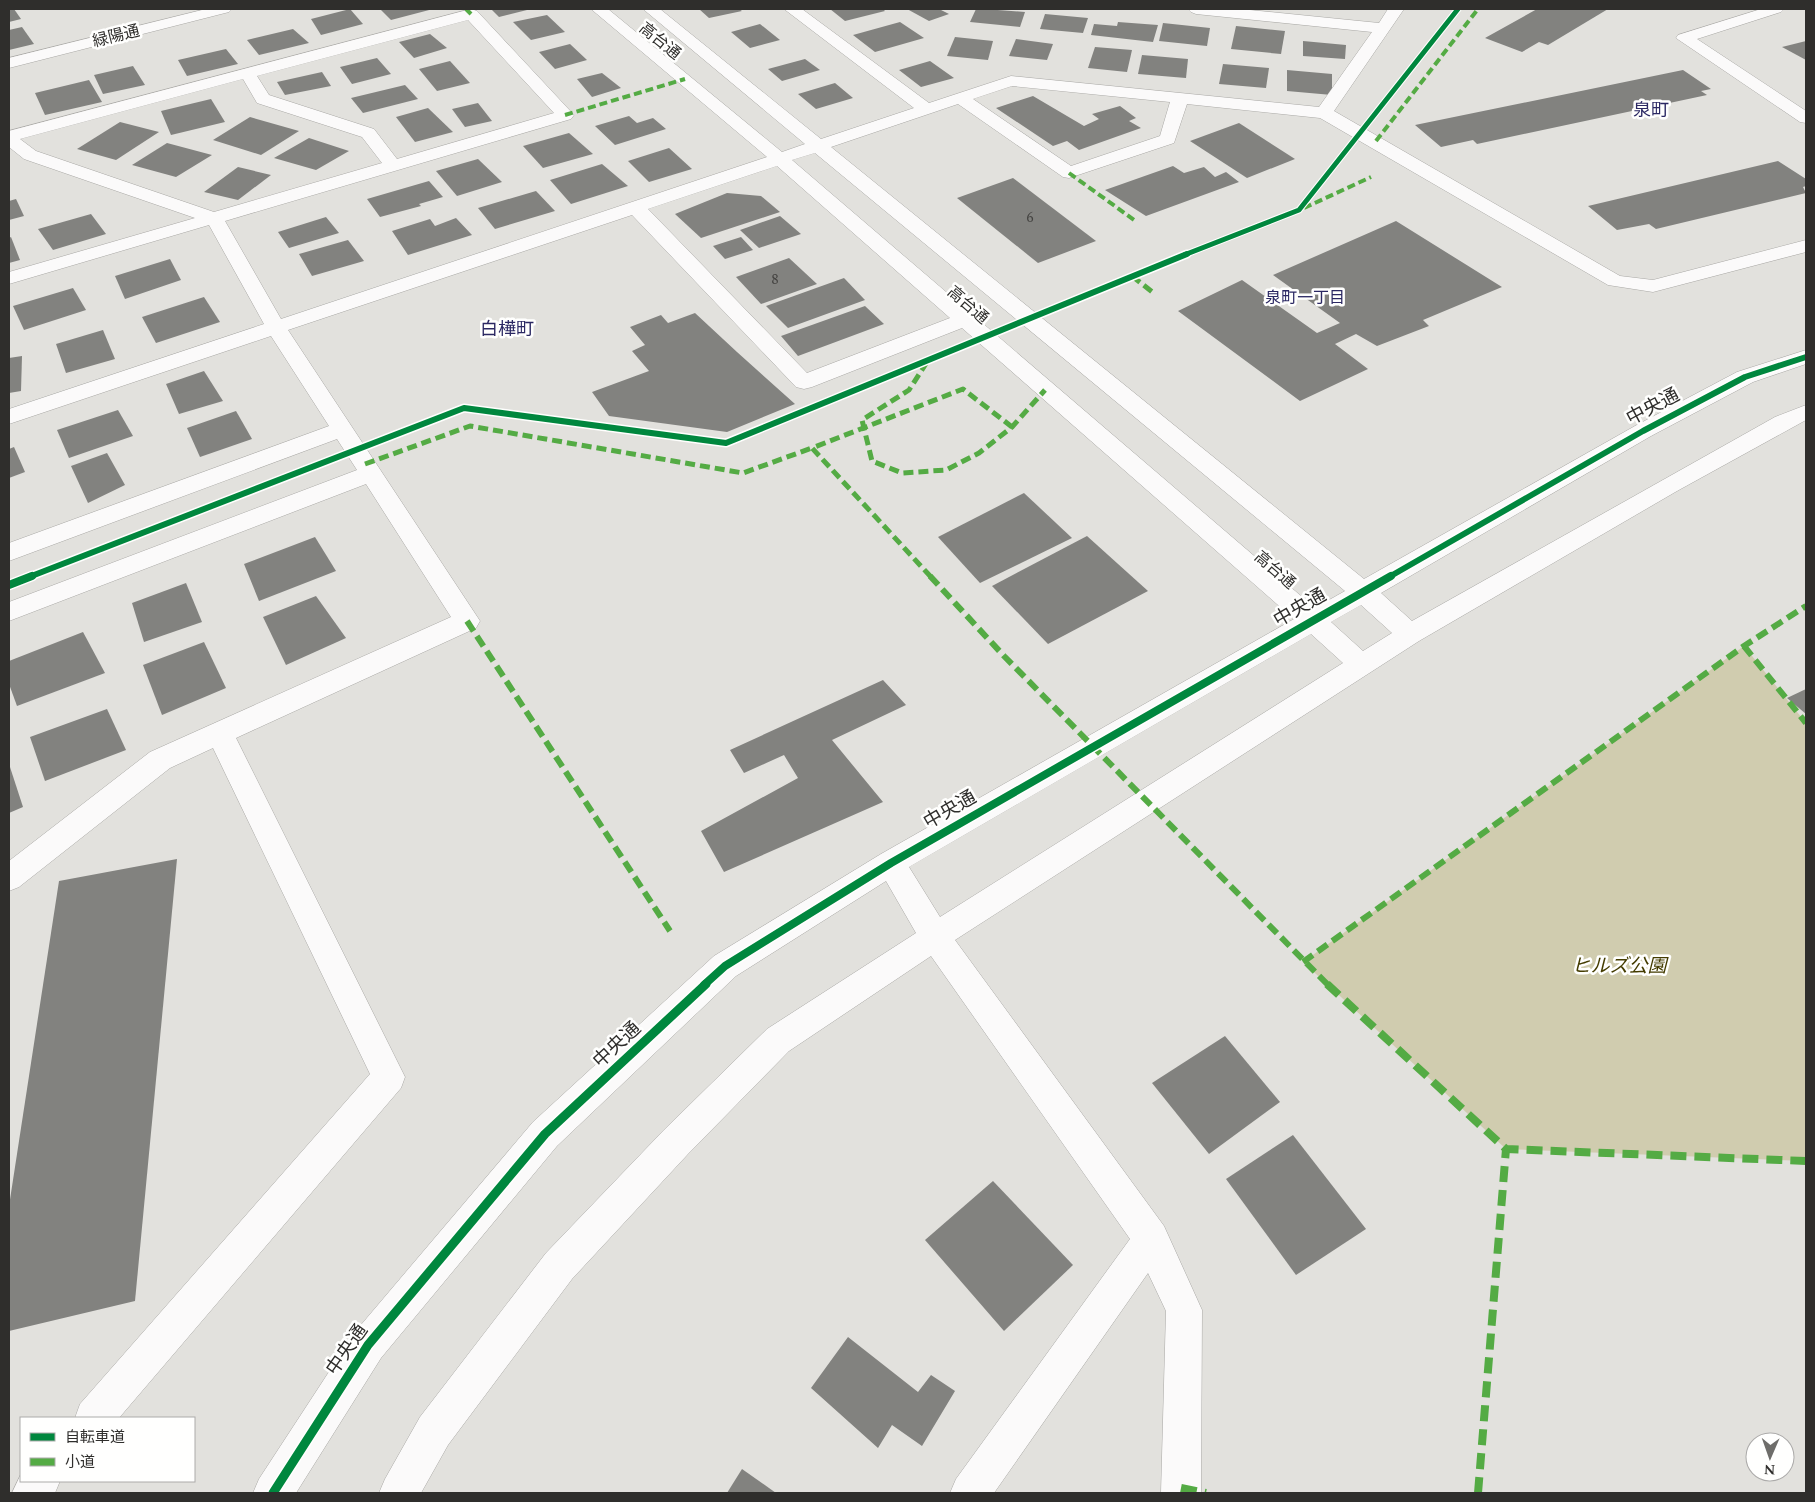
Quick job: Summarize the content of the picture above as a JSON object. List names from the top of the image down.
{
  "streets": {
    "street": ["緑陽通", "高台通", "中央通"]
  },
  "crossings": [
    ["高台通", "中央通"]
  ],
  "districts": ["泉町", "泉町一丁目", "白樺町"],
  "parks": ["ヒルズ公園"],
  "house_numbers": ["6", "8"],
  "legend": ["自転車道", "小道"],
  "north": "bottom"
}
